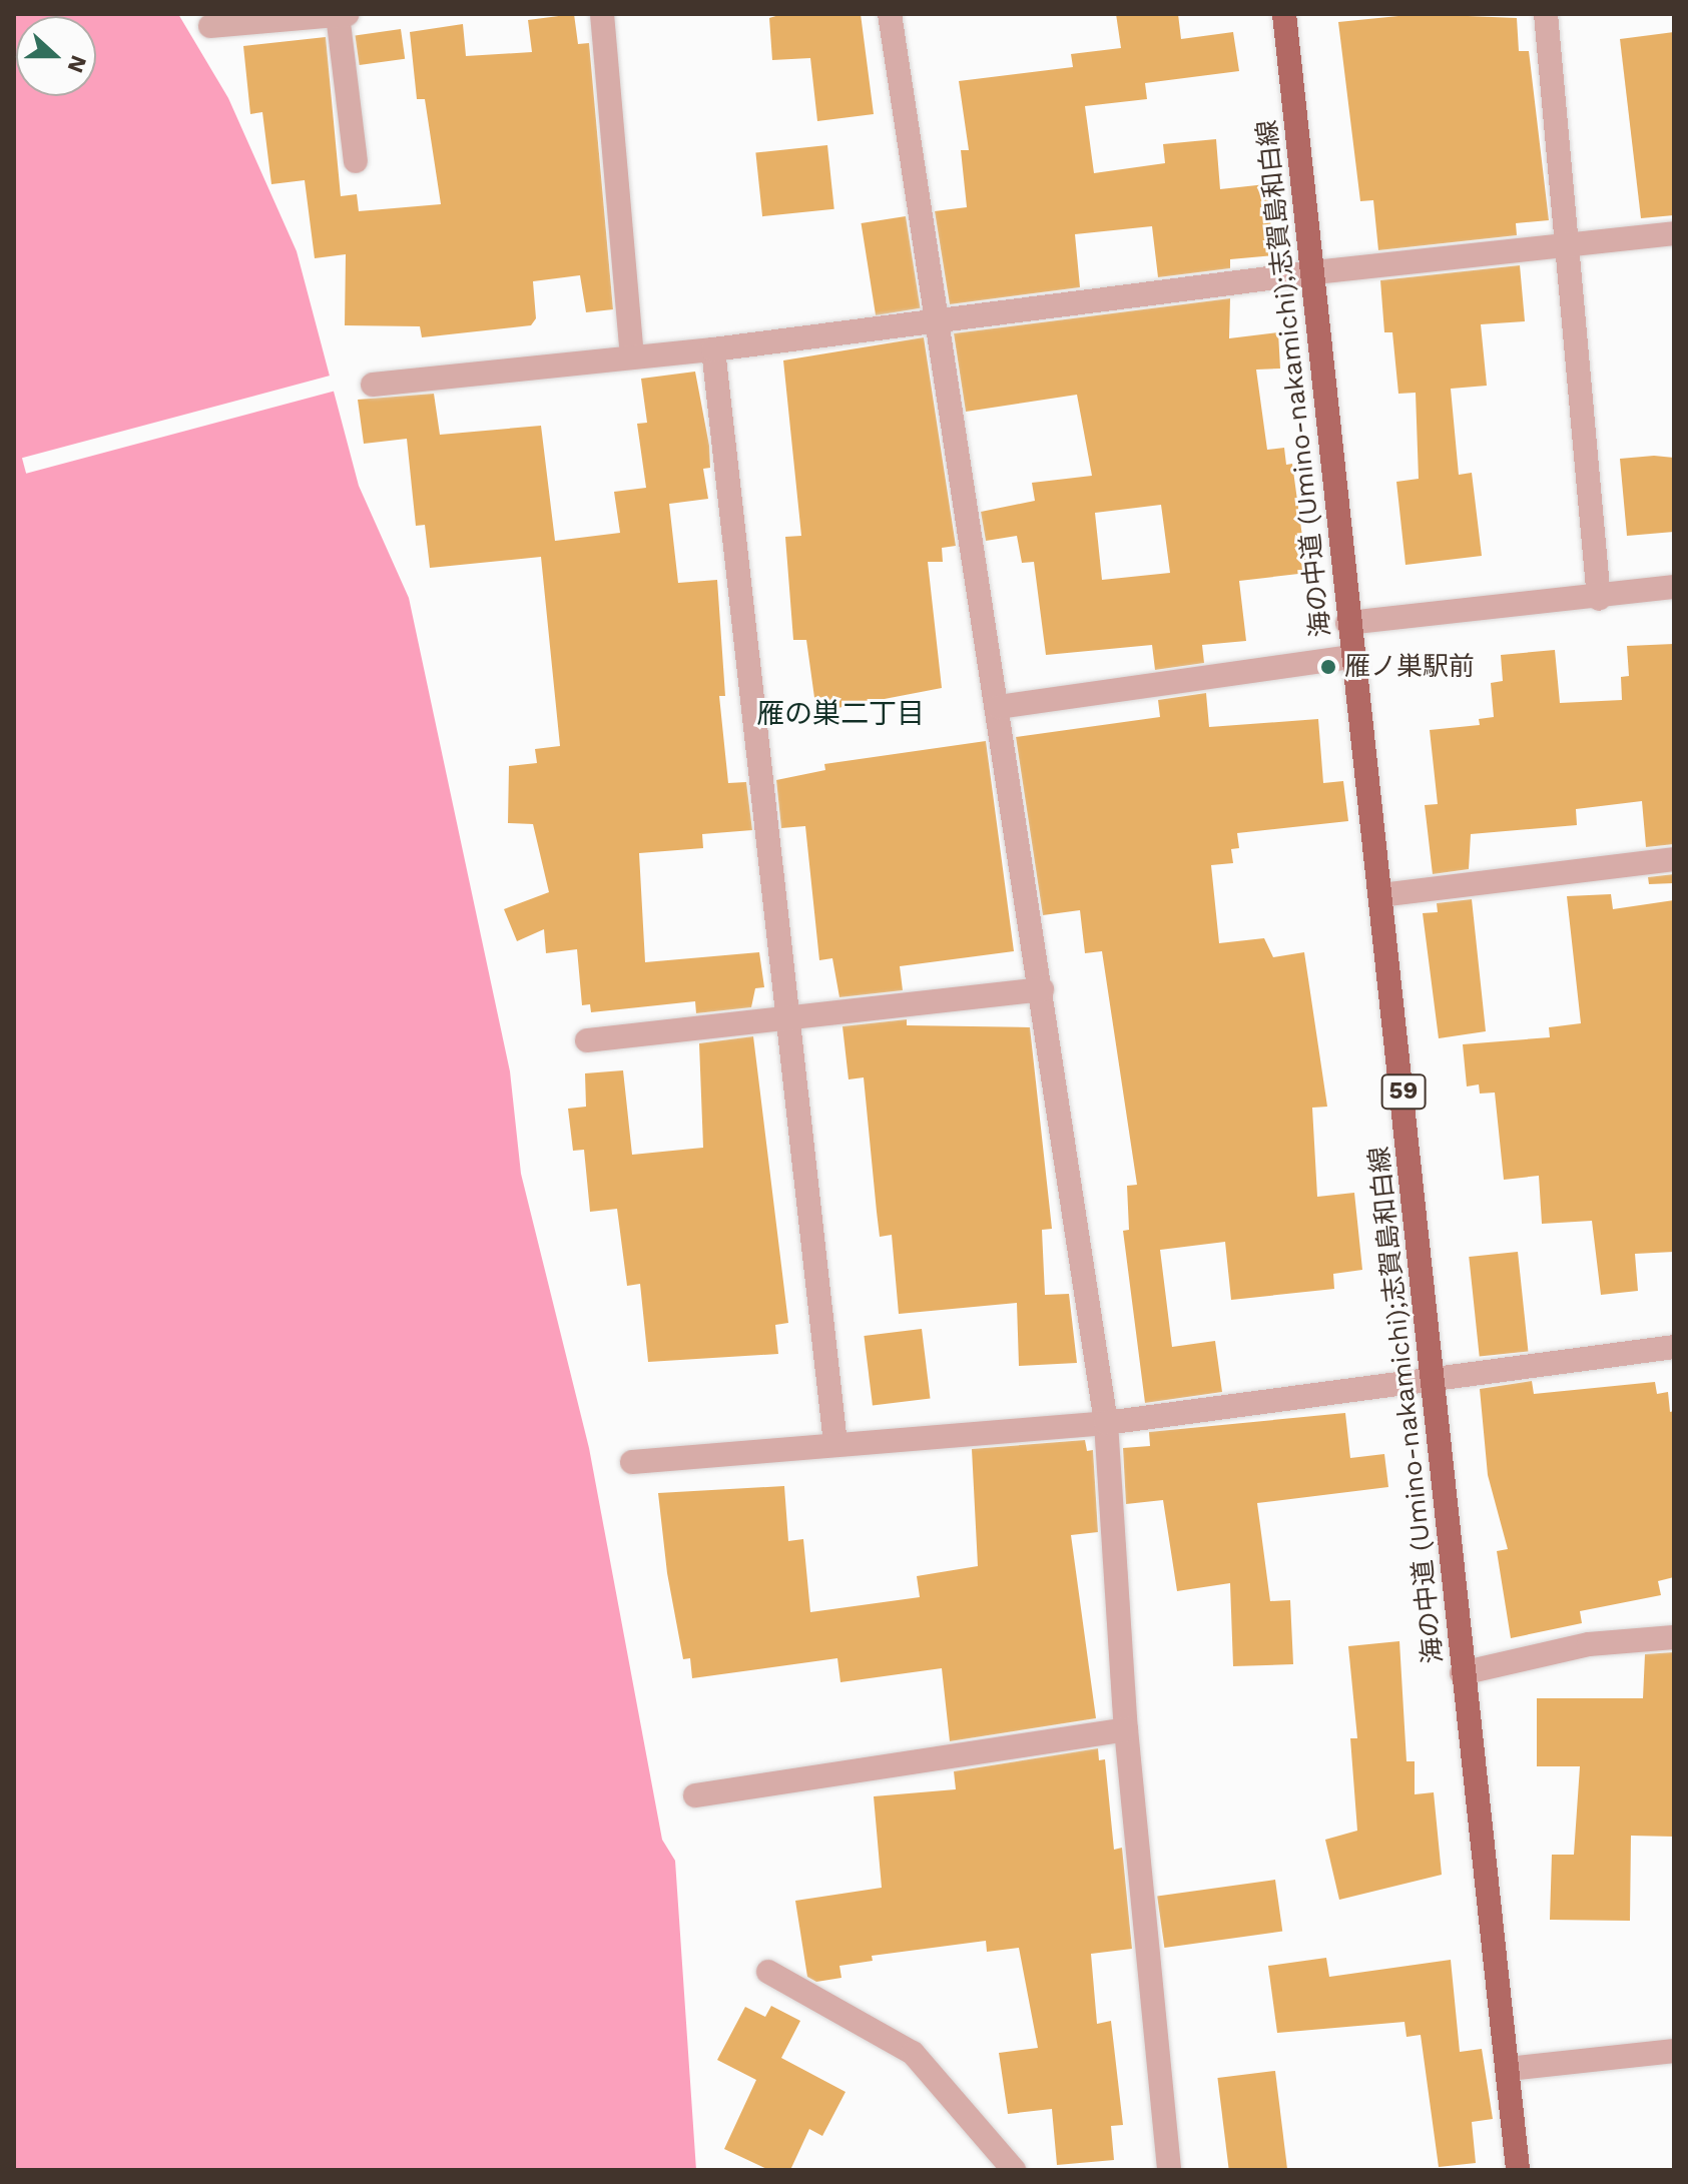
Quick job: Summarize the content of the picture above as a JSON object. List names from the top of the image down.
{
  "streets": {
    "main road": ["海の中道 (Umino-nakamichi);志賀島和白線", "59"]
  },
  "districts": ["雁の巣二丁目"],
  "places": ["雁ノ巣駅前"],
  "north": "right"
}
